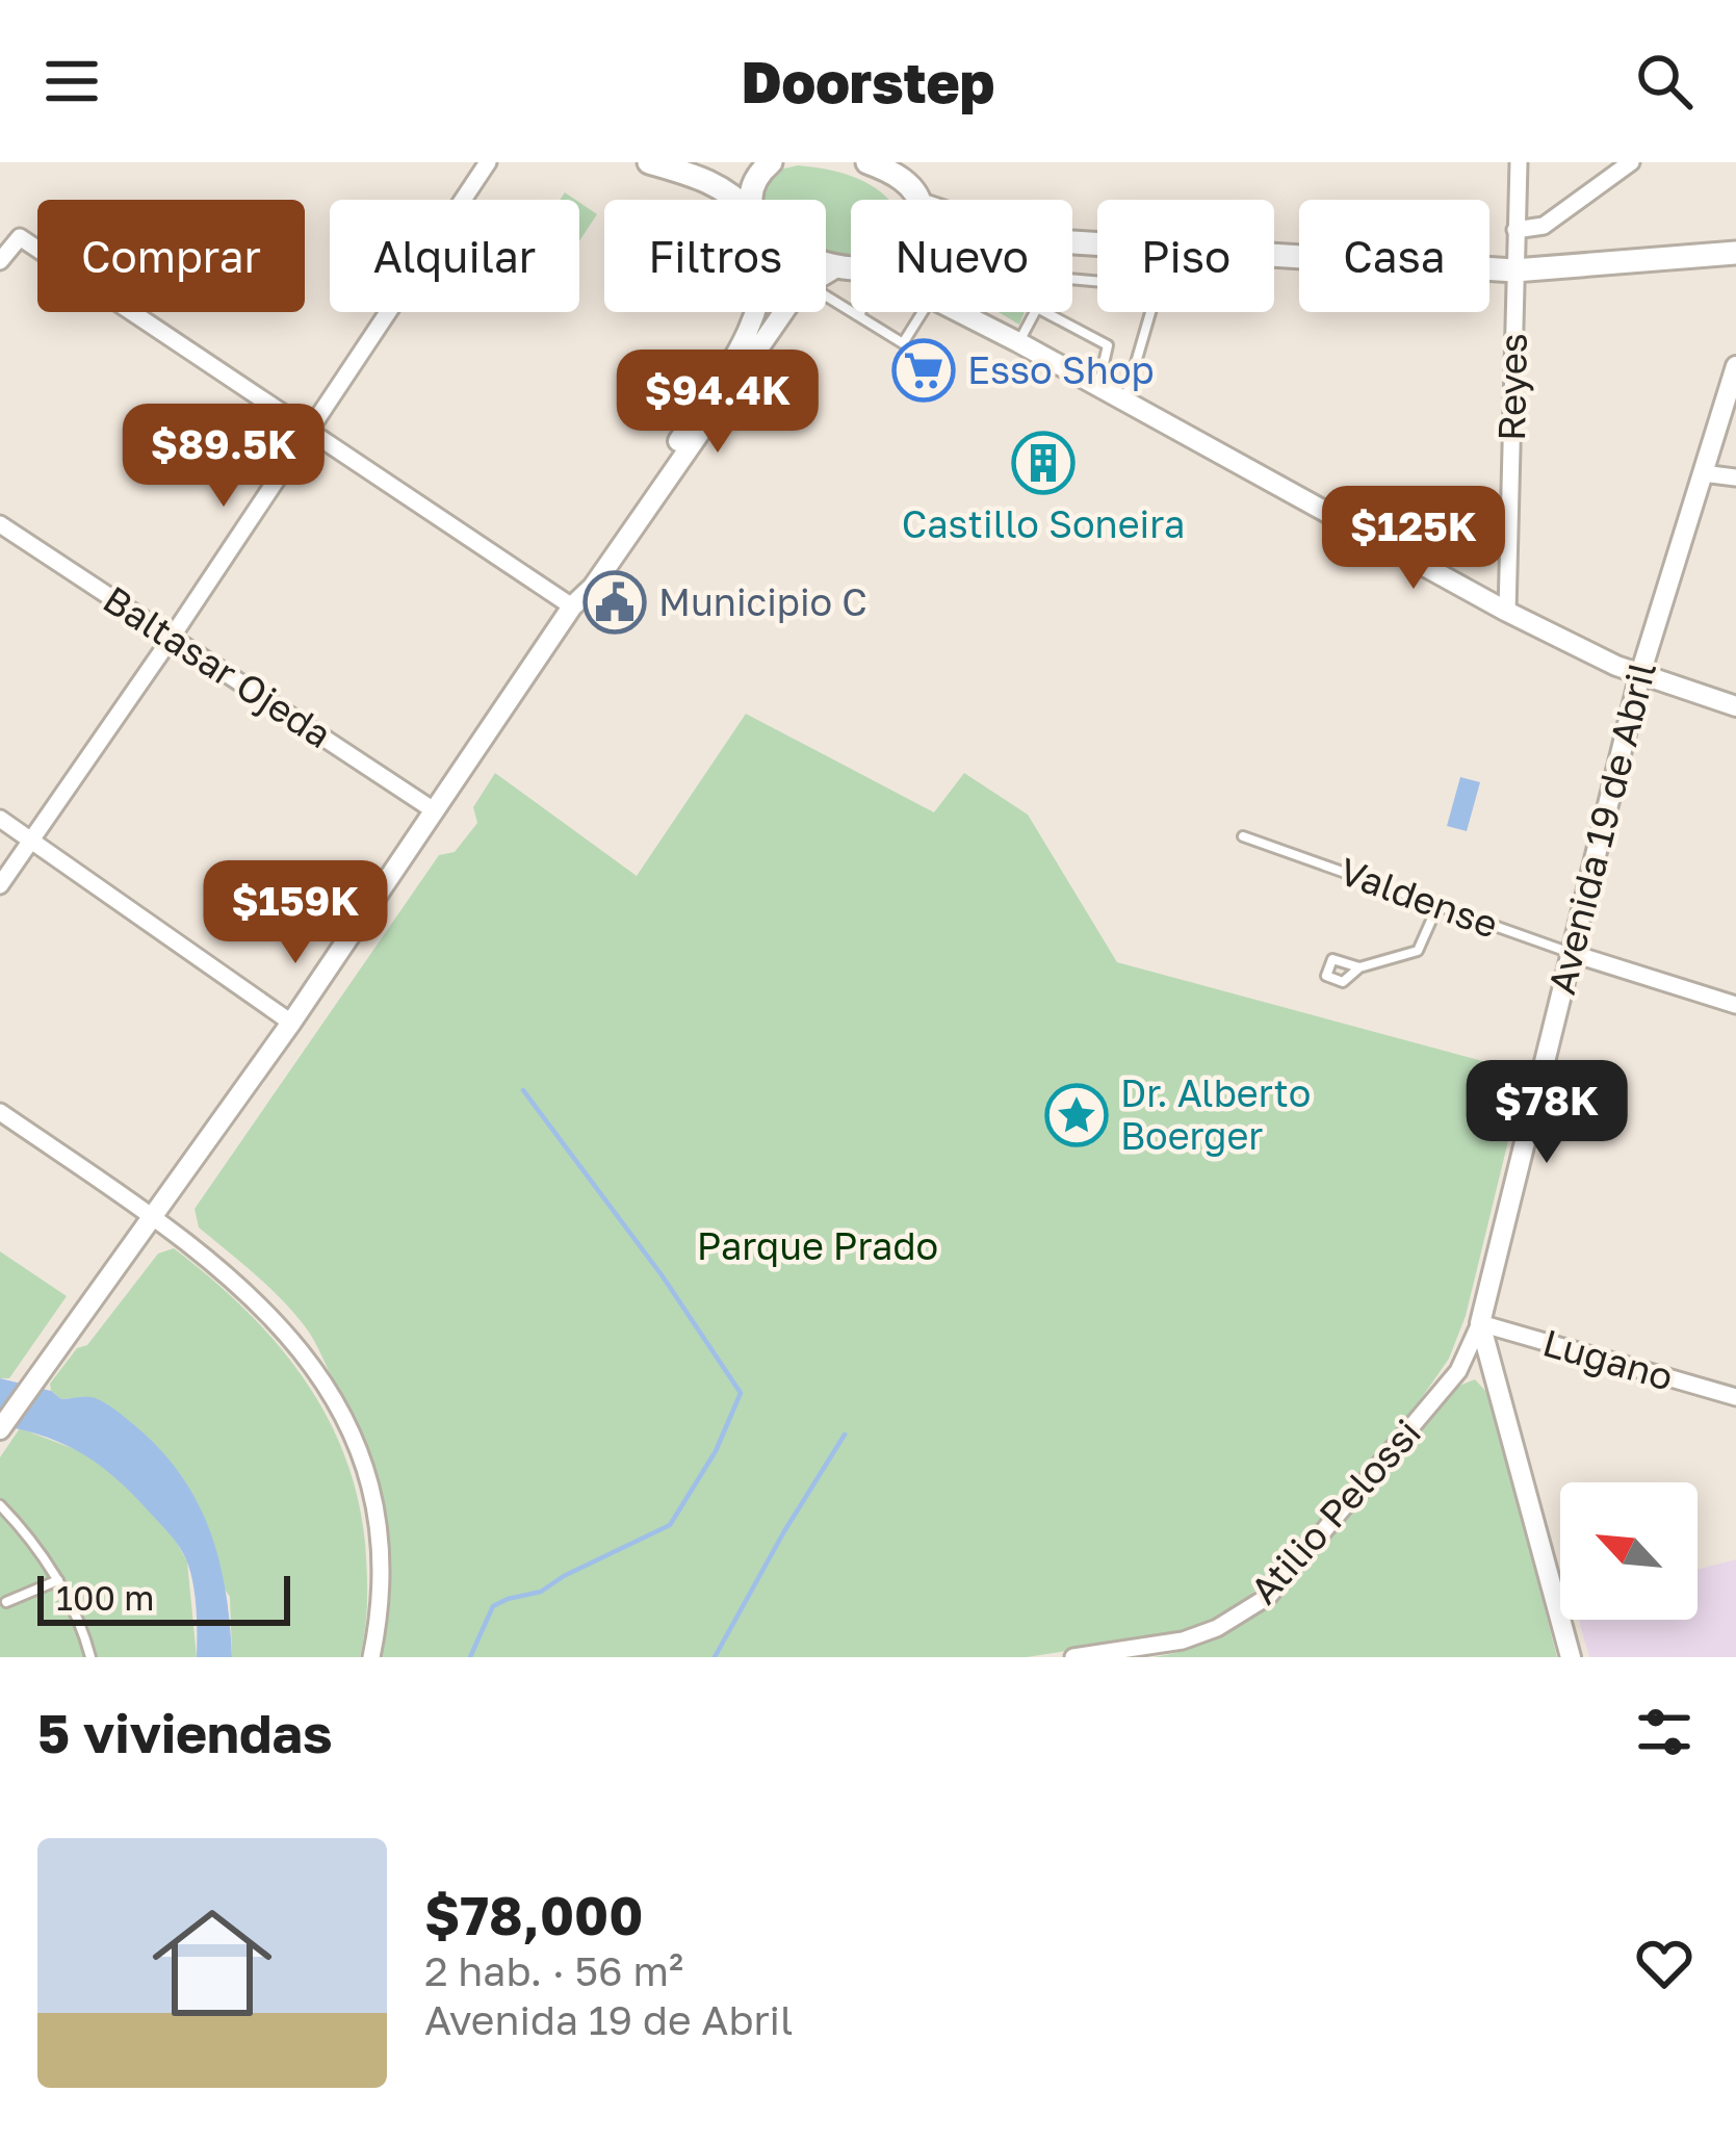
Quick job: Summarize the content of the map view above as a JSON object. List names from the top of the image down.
{
  "streets": {
    "street": [
      "Reyes",
      "Baltasar Ojeda",
      "Avenida 19 de Abril",
      "Valdense",
      "Lugano",
      "Atilio Pelossi"
    ]
  },
  "crossings": [
    ["Avenida 19 de Abril", "Valdense"],
    ["Avenida 19 de Abril", "Lugano"],
    ["Avenida 19 de Abril", "Atilio Pelossi"],
    ["Lugano", "Atilio Pelossi"]
  ],
  "parks": ["Parque Prado"],
  "places": {
    "supermarket": ["Esso Shop"],
    "building": ["Castillo Soneira"],
    "public building": ["Municipio C"],
    "place": ["Dr. Alberto Boerger"]
  },
  "scale_bar": "100 m",
  "north": "top left",
  "page": {
    "header": "Doorstep",
    "chip": [
      "Comprar",
      "Alquilar",
      "Filtros",
      "Nuevo",
      "Piso",
      "Casa"
    ],
    "price": [
      "$94.4K",
      "$89.5K",
      "$125K",
      "$159K",
      "$78K"
    ],
    "scale": "100 m",
    "heading": "5 viviendas",
    "list": [
      {
        "name": "$78,000",
        "note": "2 hab. · 56 m² · Avenida 19 de Abril"
      }
    ]
  }
}
